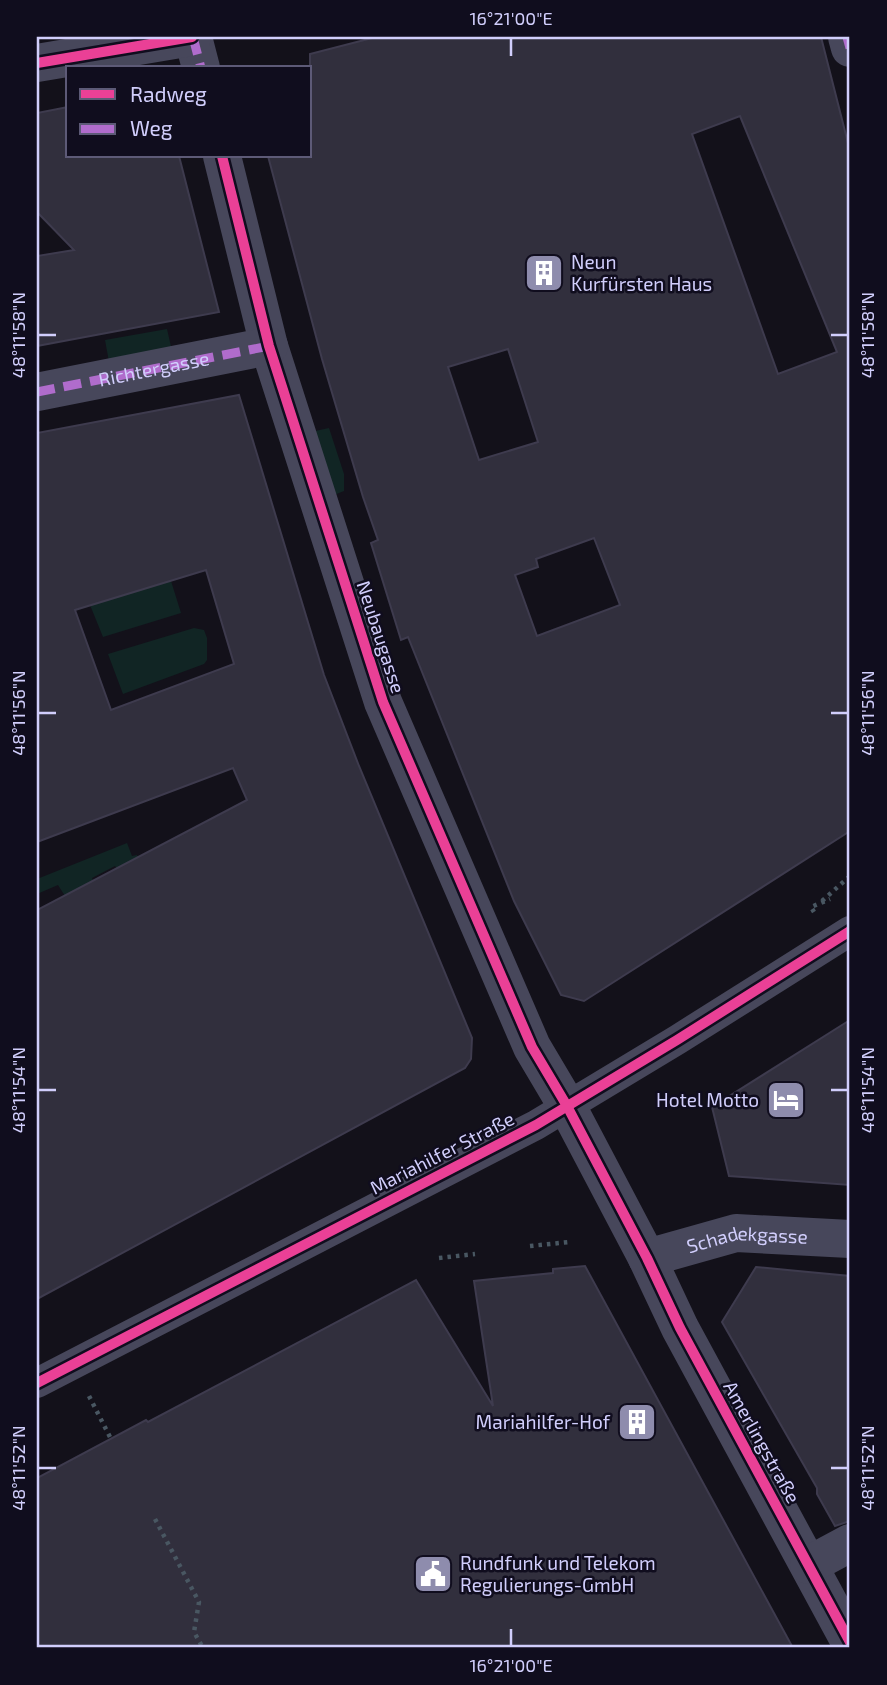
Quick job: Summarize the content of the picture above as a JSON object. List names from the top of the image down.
{
  "streets": {
    "street": [
      "Richtergasse",
      "Neubaugasse",
      "Mariahilfer Straße",
      "Schadekgasse",
      "Amerlingstraße"
    ]
  },
  "crossings": [
    ["Richtergasse", "Neubaugasse"],
    ["Neubaugasse", "Mariahilfer Straße"],
    ["Neubaugasse", "Schadekgasse"],
    ["Neubaugasse", "Amerlingstraße"],
    ["Schadekgasse", "Amerlingstraße"]
  ],
  "places": {
    "building": ["Neun Kurfürsten Haus", "Mariahilfer-Hof"],
    "hotel": ["Hotel Motto"],
    "public building": ["Rundfunk und Telekom Regulierungs-GmbH"]
  },
  "legend": ["Radweg", "Weg"],
  "coordinates": [
    "16°21'00\"E",
    "48°11'58\"N",
    "48°11'56\"N",
    "48°11'54\"N",
    "48°11'52\"N"
  ]
}
